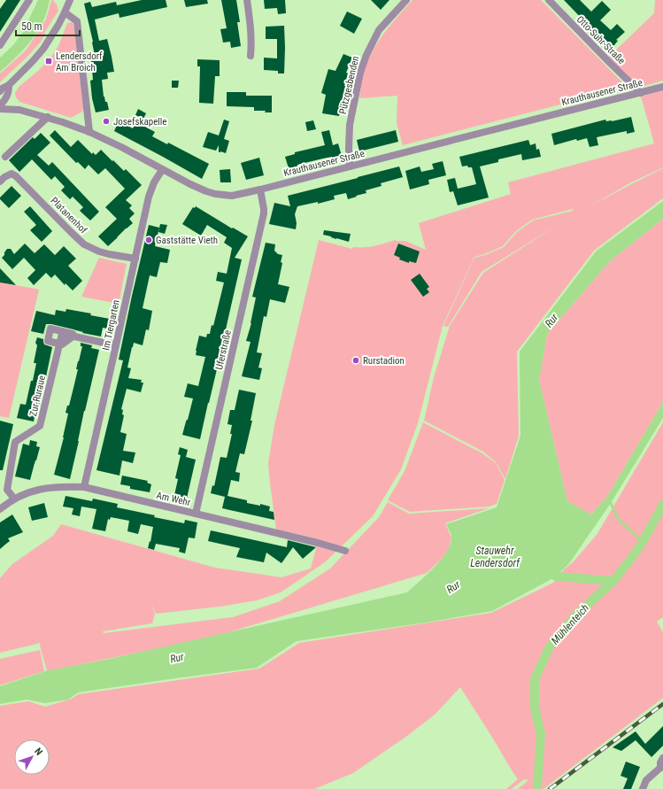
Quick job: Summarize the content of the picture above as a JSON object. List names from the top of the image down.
{
  "streets": {
    "street": [
      "Otto-Suhr-Straße",
      "Pützgesbenden",
      "Krauthausener Straße",
      "Platanenhof",
      "Im Tiergarten",
      "Uferstraße",
      "Zur Ruraue",
      "Am Wehr"
    ]
  },
  "crossings": [
    ["Otto-Suhr-Straße", "Krauthausener Straße"],
    ["Pützgesbenden", "Krauthausener Straße"],
    ["Krauthausener Straße", "Im Tiergarten"],
    ["Krauthausener Straße", "Uferstraße"],
    ["Platanenhof", "Im Tiergarten"],
    ["Im Tiergarten", "Am Wehr"],
    ["Uferstraße", "Am Wehr"],
    ["Zur Ruraue", "Am Wehr"]
  ],
  "water": ["Rur", "Stauwehr Lendersdorf", "Mühlenteich"],
  "places": {
    "transit": ["Lendersdorf Am Broich"],
    "other": ["Josefskapelle", "Gaststätte Vieth", "Rurstadion"]
  },
  "scale_bar": "50 m",
  "north": "top right"
}
